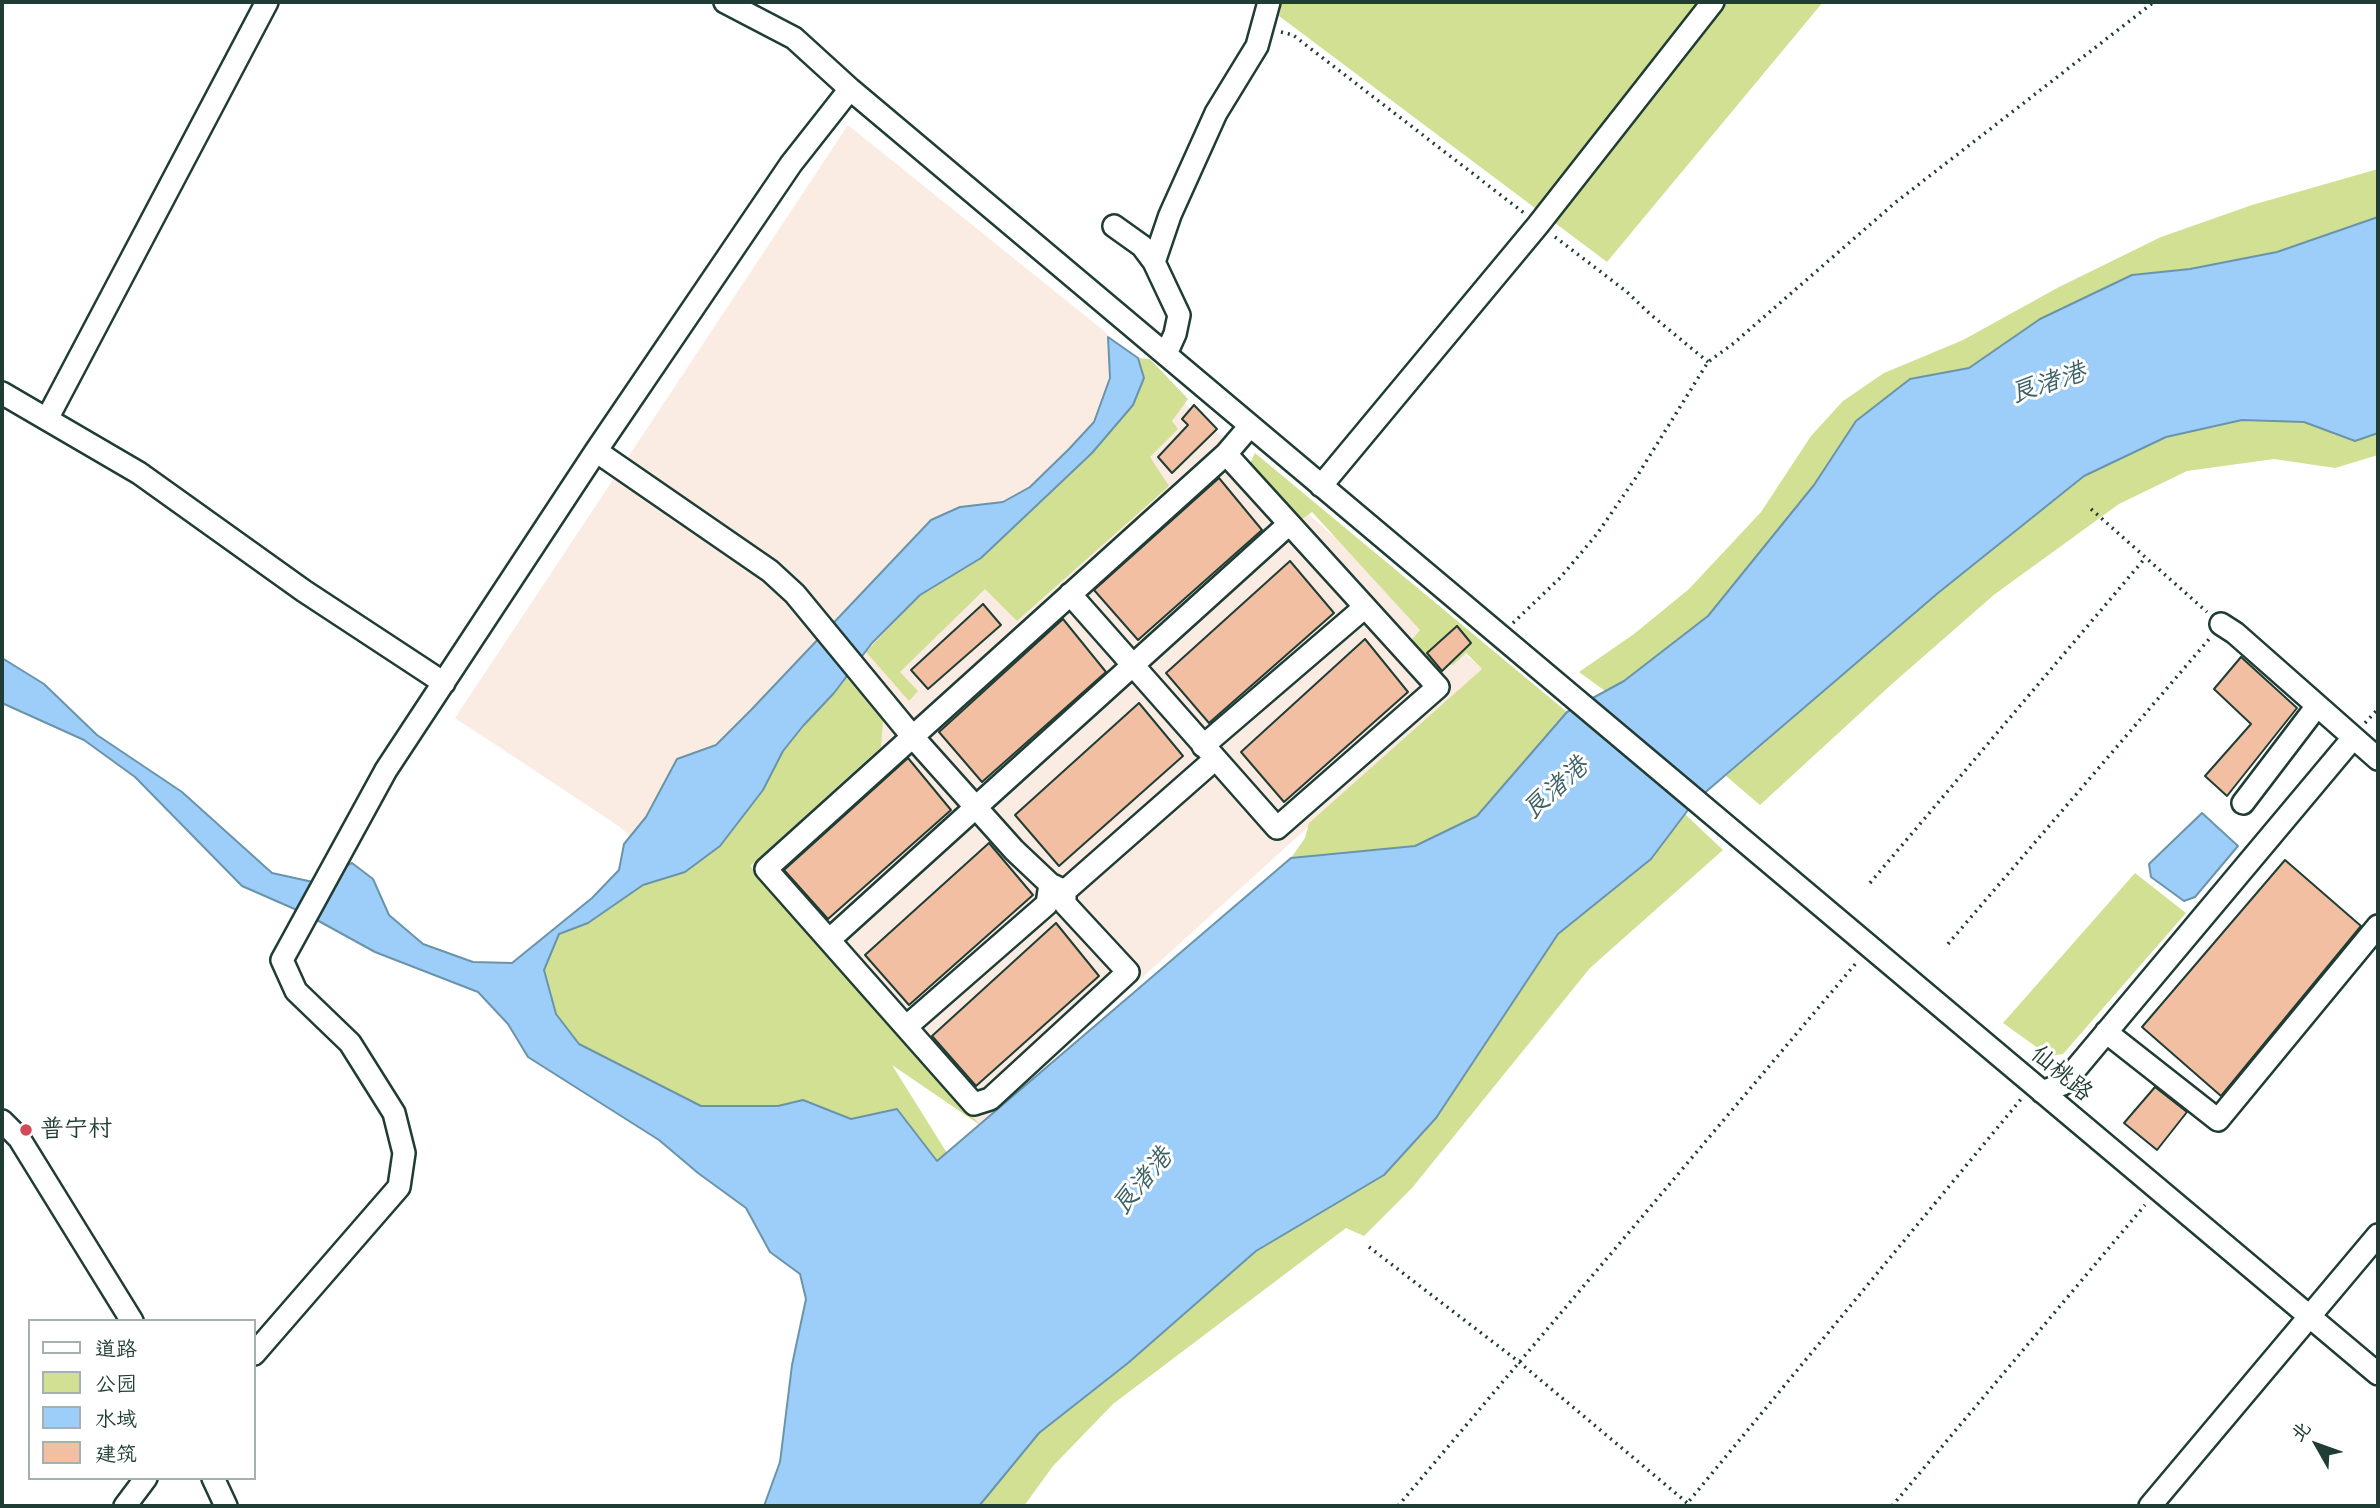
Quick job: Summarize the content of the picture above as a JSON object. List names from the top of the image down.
{
  "streets": {
    "street": ["仙桃路"]
  },
  "water": ["良渚港"],
  "places": ["普宁村"],
  "legend": [
    "道路",
    "公园",
    "水域",
    "建筑"
  ],
  "north": "top left"
}
